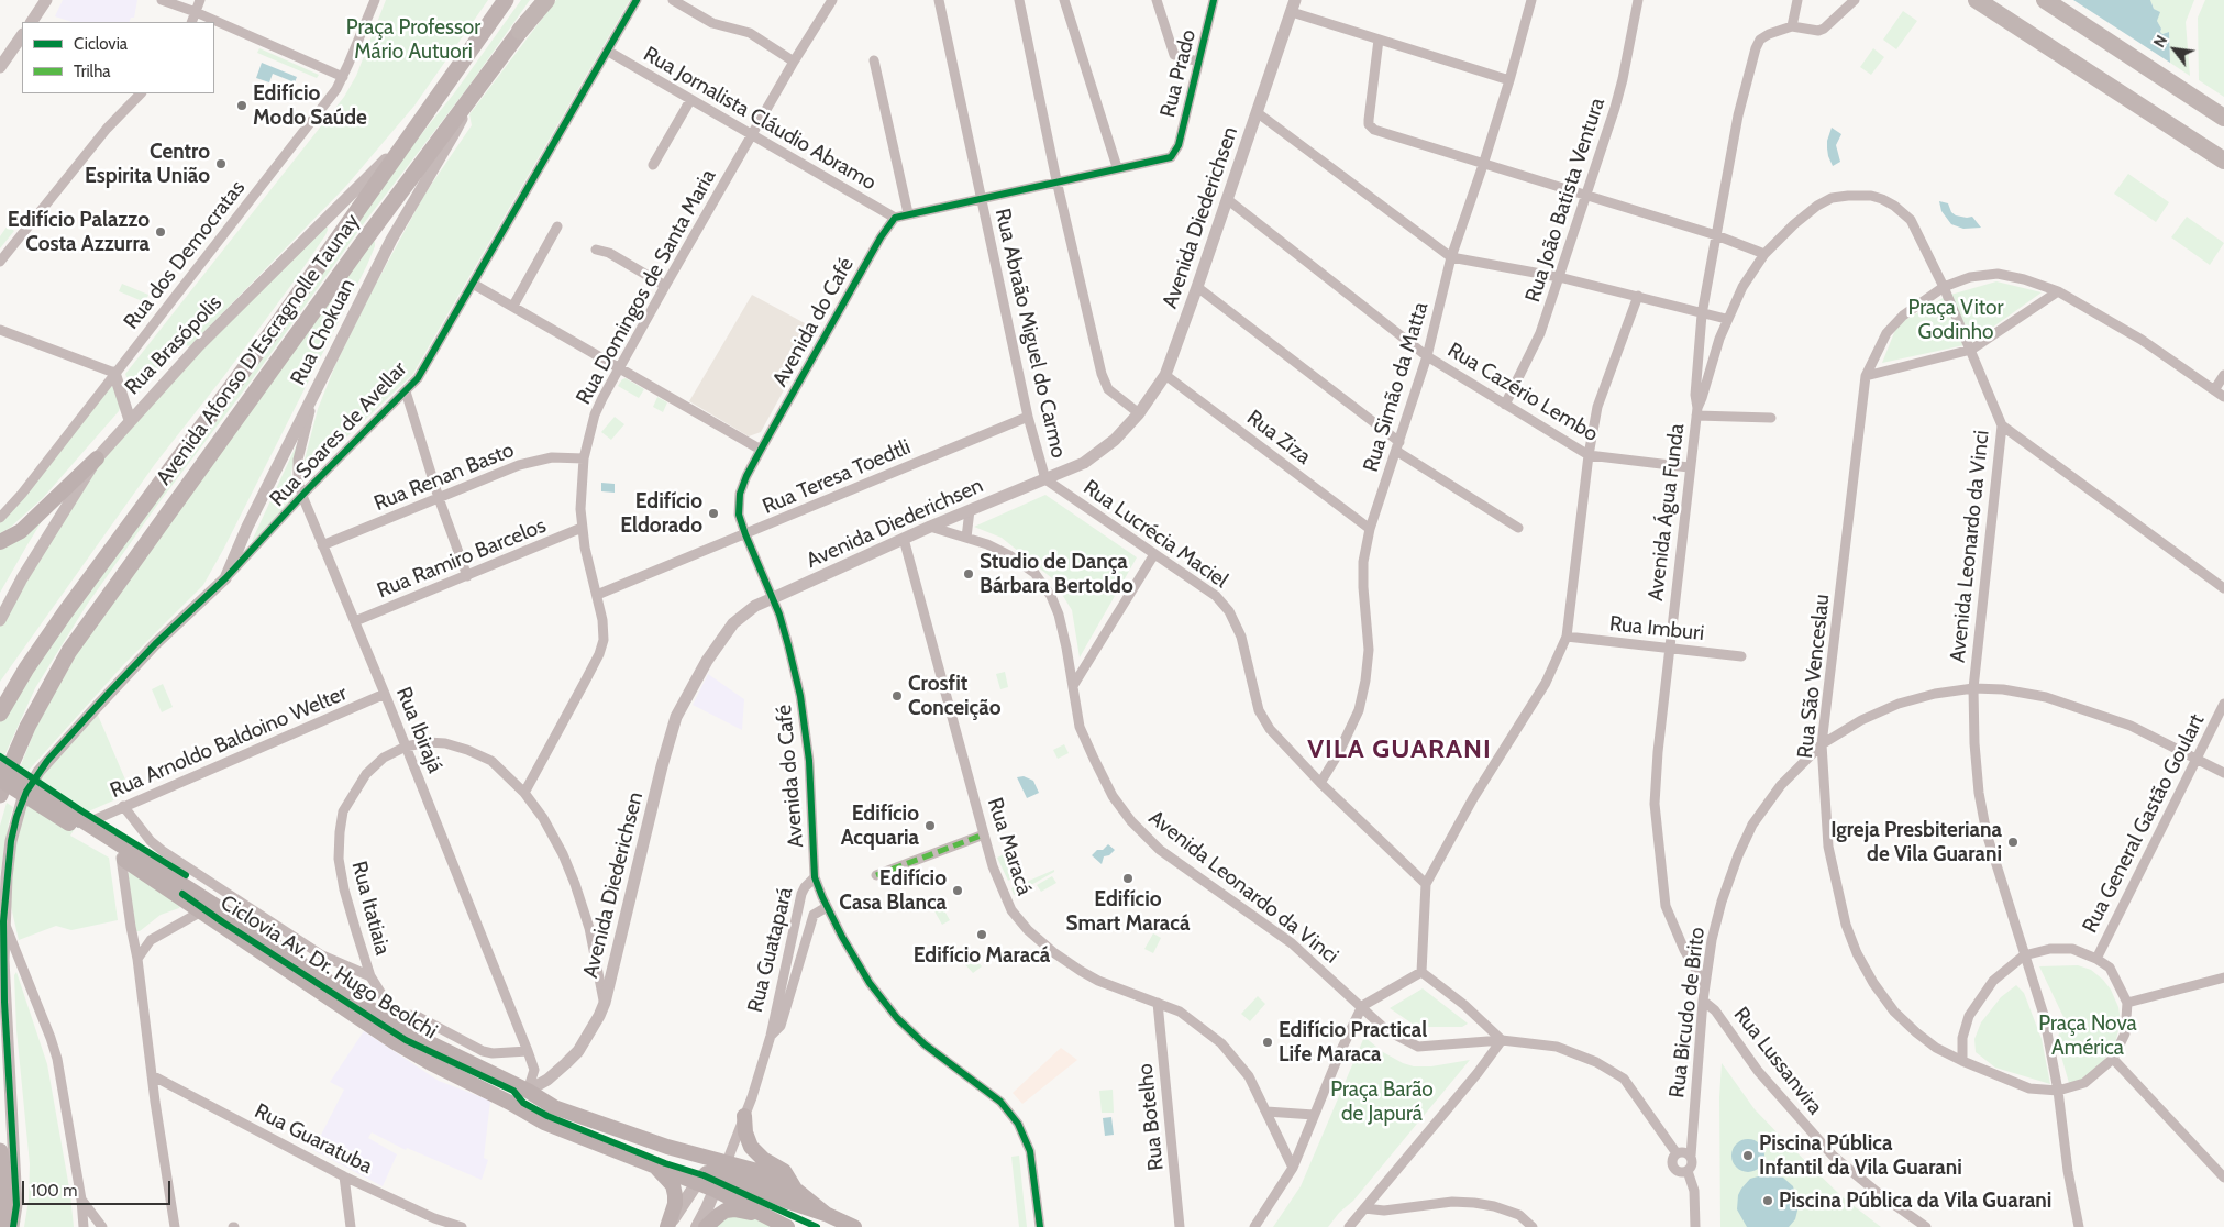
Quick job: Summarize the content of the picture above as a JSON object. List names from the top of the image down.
{
  "streets": {
    "highway": ["Avenida Afonso D'Escragnolle Taunay"],
    "main road": ["Rua Guatapará"],
    "street": [
      "Rua Prado",
      "Rua Jornalista Cláudio Abramo",
      "Rua João Batista Ventura",
      "Avenida Diederichsen",
      "Rua dos Democratas",
      "Rua Domingos de Santa Maria",
      "Avenida do Café",
      "Rua Chokuan",
      "Rua Abraão Miguel do Carmo",
      "Rua Brasópolis",
      "Rua Simão da Matta",
      "Rua Cazério Lembo",
      "Rua Soares de Avellar",
      "Rua Ziza",
      "Rua Renan Basto",
      "Rua Teresa Toedtli",
      "Avenida Água Funda",
      "Rua Lucrécia Maciel",
      "Avenida Leonardo da Vinci",
      "Rua Ramiro Barcelos",
      "Rua Imburi",
      "Rua São Venceslau",
      "Rua Ibirajá",
      "Rua Arnoldo Baldoino Welter",
      "Rua General Gastão Goulart",
      "Rua Maracá",
      "Rua Itatiaia",
      "Rua Bicudo de Brito",
      "Rua Lussanvira",
      "Rua Botelho",
      "Rua Guaratuba"
    ],
    "cycle path": ["Ciclovia Av. Dr. Hugo Beolchi"]
  },
  "crossings": [
    ["Rua Jornalista Cláudio Abramo", "Rua Domingos de Santa Maria"],
    ["Rua Jornalista Cláudio Abramo", "Avenida do Café"],
    ["Rua Jornalista Cláudio Abramo", "Rua Soares de Avellar"],
    ["Rua João Batista Ventura", "Rua Cazério Lembo"],
    ["Avenida Diederichsen", "Avenida do Café"],
    ["Avenida Diederichsen", "Rua Abraão Miguel do Carmo"],
    ["Avenida Diederichsen", "Rua Cazério Lembo"],
    ["Avenida Diederichsen", "Rua Ziza"],
    ["Avenida Diederichsen", "Rua Lucrécia Maciel"],
    ["Avenida Diederichsen", "Avenida Leonardo da Vinci"],
    ["Avenida Diederichsen", "Rua Ibirajá"],
    ["Avenida Diederichsen", "Rua Maracá"],
    ["Avenida Diederichsen", "Rua Itatiaia"],
    ["Rua Domingos de Santa Maria", "Rua Renan Basto"],
    ["Rua Domingos de Santa Maria", "Rua Teresa Toedtli"],
    ["Rua Domingos de Santa Maria", "Rua Ramiro Barcelos"],
    ["Rua Domingos de Santa Maria", "Rua Itatiaia"],
    ["Avenida do Café", "Rua Teresa Toedtli"],
    ["Avenida do Café", "Rua Guatapará"],
    ["Rua Chokuan", "Avenida Afonso D'Escragnolle Taunay"],
    ["Rua Chokuan", "Rua Soares de Avellar"],
    ["Rua Chokuan", "Rua Ibirajá"],
    ["Rua Abraão Miguel do Carmo", "Rua Teresa Toedtli"],
    ["Rua Abraão Miguel do Carmo", "Rua Lucrécia Maciel"],
    ["Rua Brasópolis", "Avenida Afonso D'Escragnolle Taunay"],
    ["Rua Simão da Matta", "Rua Cazério Lembo"],
    ["Rua Simão da Matta", "Rua Ziza"],
    ["Rua Simão da Matta", "Rua Lucrécia Maciel"],
    ["Rua Cazério Lembo", "Avenida Água Funda"],
    ["Rua Soares de Avellar", "Rua Ibirajá"],
    ["Rua Renan Basto", "Rua Ibirajá"],
    ["Avenida Água Funda", "Avenida Leonardo da Vinci"],
    ["Avenida Água Funda", "Rua Imburi"],
    ["Avenida Água Funda", "Rua Bicudo de Brito"],
    ["Avenida Leonardo da Vinci", "Rua Bicudo de Brito"],
    ["Rua Ramiro Barcelos", "Rua Ibirajá"],
    ["Rua São Venceslau", "Rua Bicudo de Brito"],
    ["Rua Ibirajá", "Rua Arnoldo Baldoino Welter"],
    ["Rua Ibirajá", "Rua Itatiaia"],
    ["Rua General Gastão Goulart", "Rua Bicudo de Brito"],
    ["Rua Maracá", "Rua Botelho"],
    ["Rua Bicudo de Brito", "Rua Lussanvira"]
  ],
  "districts": ["VILA GUARANI"],
  "parks": [
    "Praça Professor Mário Autuori",
    "Praça Vitor Godinho",
    "Praça Nova América",
    "Praça Barão de Japurá"
  ],
  "places": [
    "Edifício Modo Saúde",
    "Centro Espirita União",
    "Edifício Palazzo Costa Azzurra",
    "Edifício Eldorado",
    "Studio de Dança Bárbara Bertoldo",
    "Crosfit Conceição",
    "Edifício Acquaria",
    "Igreja Presbiteriana de Vila Guarani",
    "Edifício Smart Maracá",
    "Edifício Casa Blanca",
    "Edifício Maracá",
    "Edifício Practical Life Maraca",
    "Piscina Pública Infantil da Vila Guarani",
    "Piscina Pública da Vila Guarani"
  ],
  "legend": ["Ciclovia", "Trilha"],
  "scale_bar": "100 m",
  "north": "top left"
}
